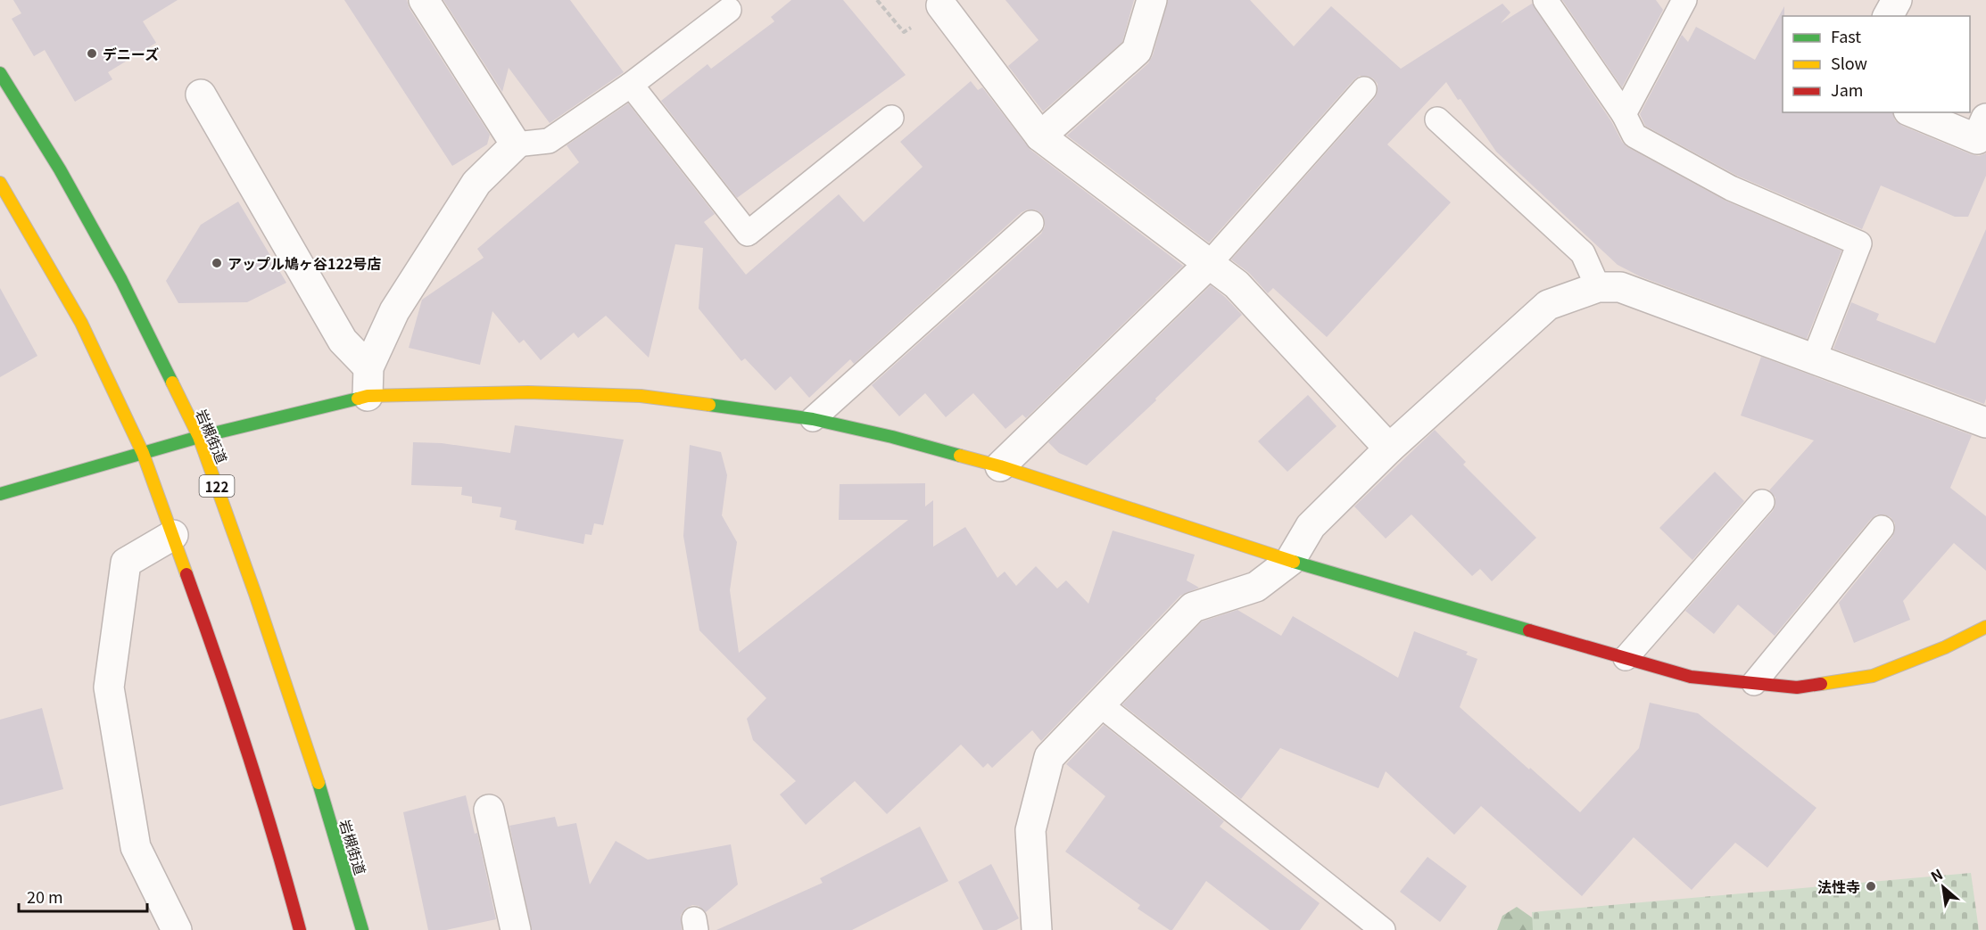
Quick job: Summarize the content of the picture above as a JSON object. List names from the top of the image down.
{
  "streets": {
    "main road": ["岩槻街道", "122"]
  },
  "places": ["デニーズ", "アップル鳩ヶ谷122号店", "法性寺"],
  "legend": ["Fast", "Slow", "Jam"],
  "scale_bar": "20 m",
  "north": "top left"
}
